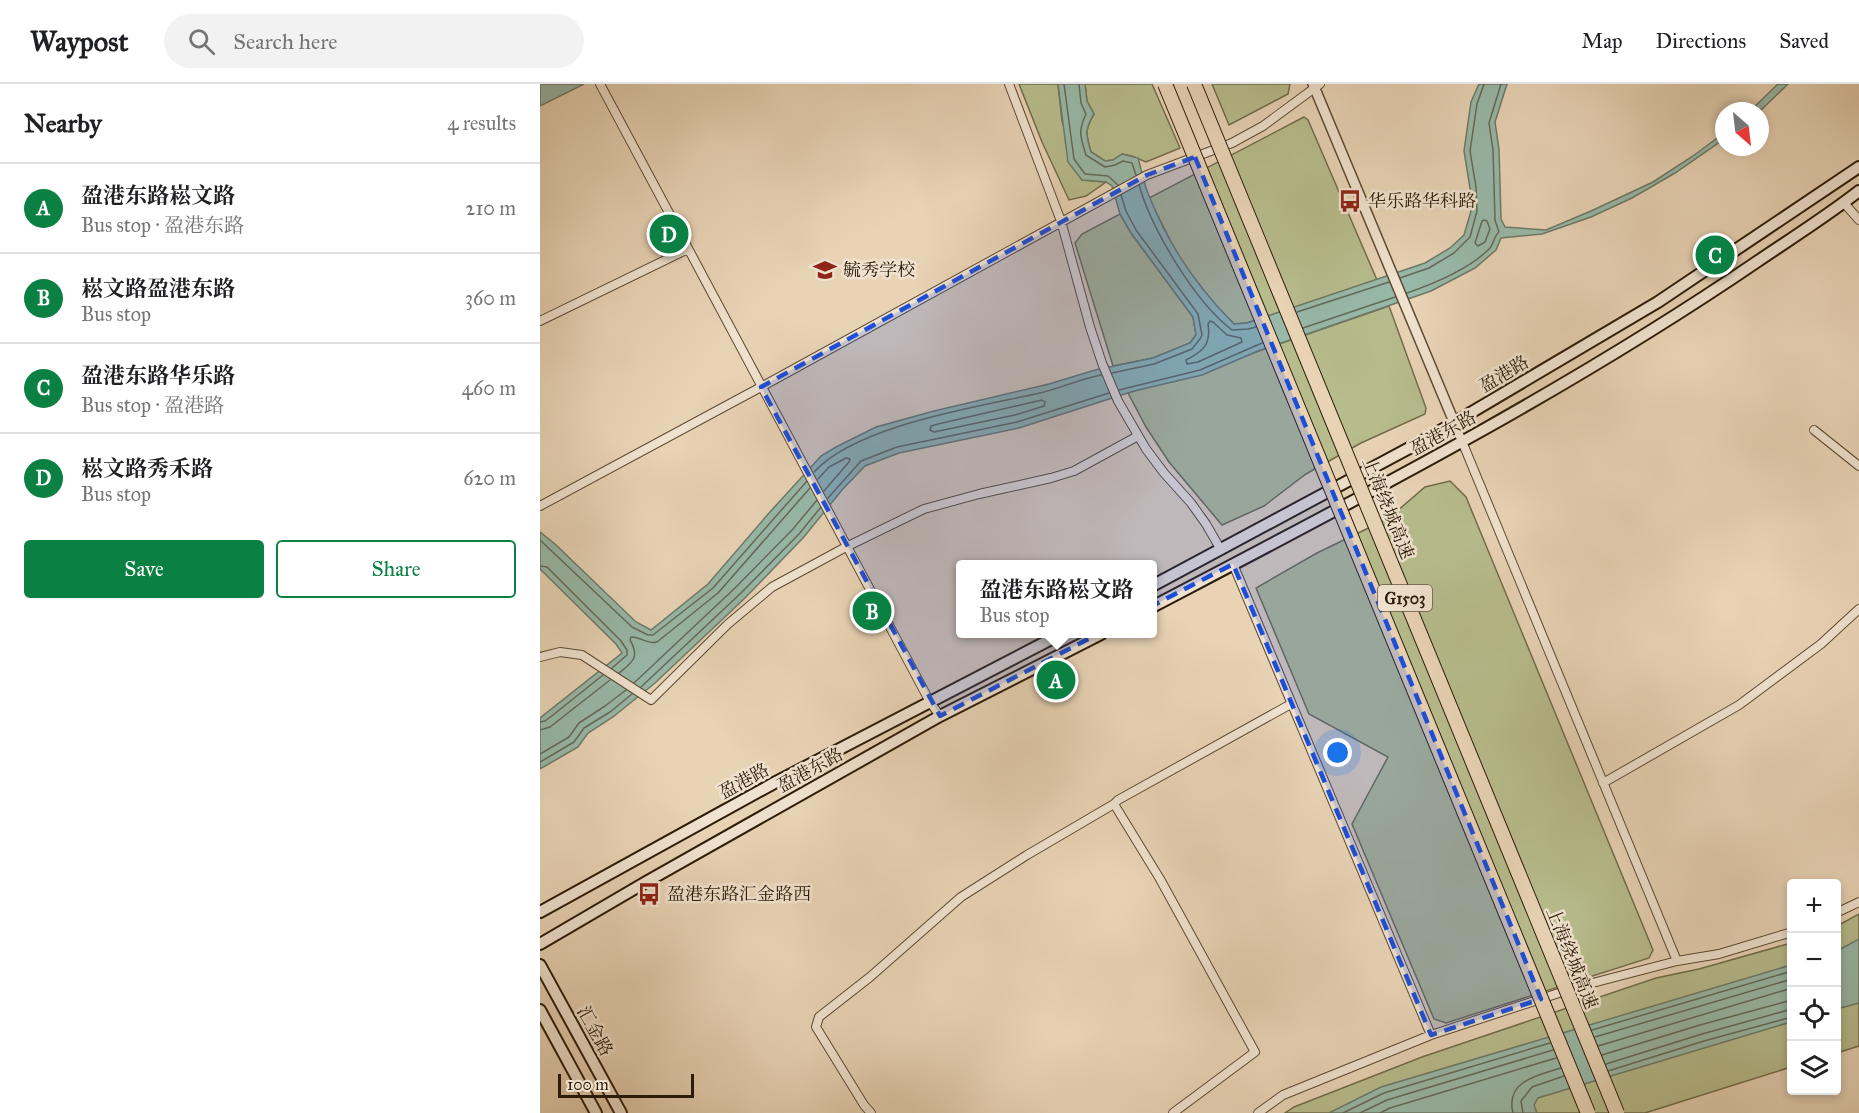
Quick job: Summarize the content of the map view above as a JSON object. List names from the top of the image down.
{
  "streets": {
    "highway": ["上海绕城高速", "G1503"],
    "main road": ["盈港路", "盈港东路", "汇金路"]
  },
  "places": {
    "bus stop": ["华乐路华科路", "盈港东路汇金路西"],
    "school or university": ["毓秀学校"]
  },
  "scale_bar": "100 m",
  "north": "bottom right",
  "page": {
    "header": "Waypost",
    "search": "Search here",
    "nav": ["Map", "Directions", "Saved"],
    "heading": ["Nearby", "4 results"],
    "list": [
      {
        "mark": "A",
        "name": "盈港东路崧文路",
        "note": "Bus stop · 盈港东路",
        "value": "210 m"
      },
      {
        "mark": "B",
        "name": "崧文路盈港东路",
        "note": "Bus stop",
        "value": "360 m"
      },
      {
        "mark": "C",
        "name": "盈港东路华乐路",
        "note": "Bus stop · 盈港路",
        "value": "460 m"
      },
      {
        "mark": "D",
        "name": "崧文路秀禾路",
        "note": "Bus stop",
        "value": "620 m"
      }
    ],
    "pins": [
      "D",
      "C",
      "B",
      "A"
    ],
    "buttons": ["Save", "Share"],
    "popup": ["盈港东路崧文路", "Bus stop"],
    "map_buttons": ["+", "−"],
    "scale": "100 m"
  }
}
